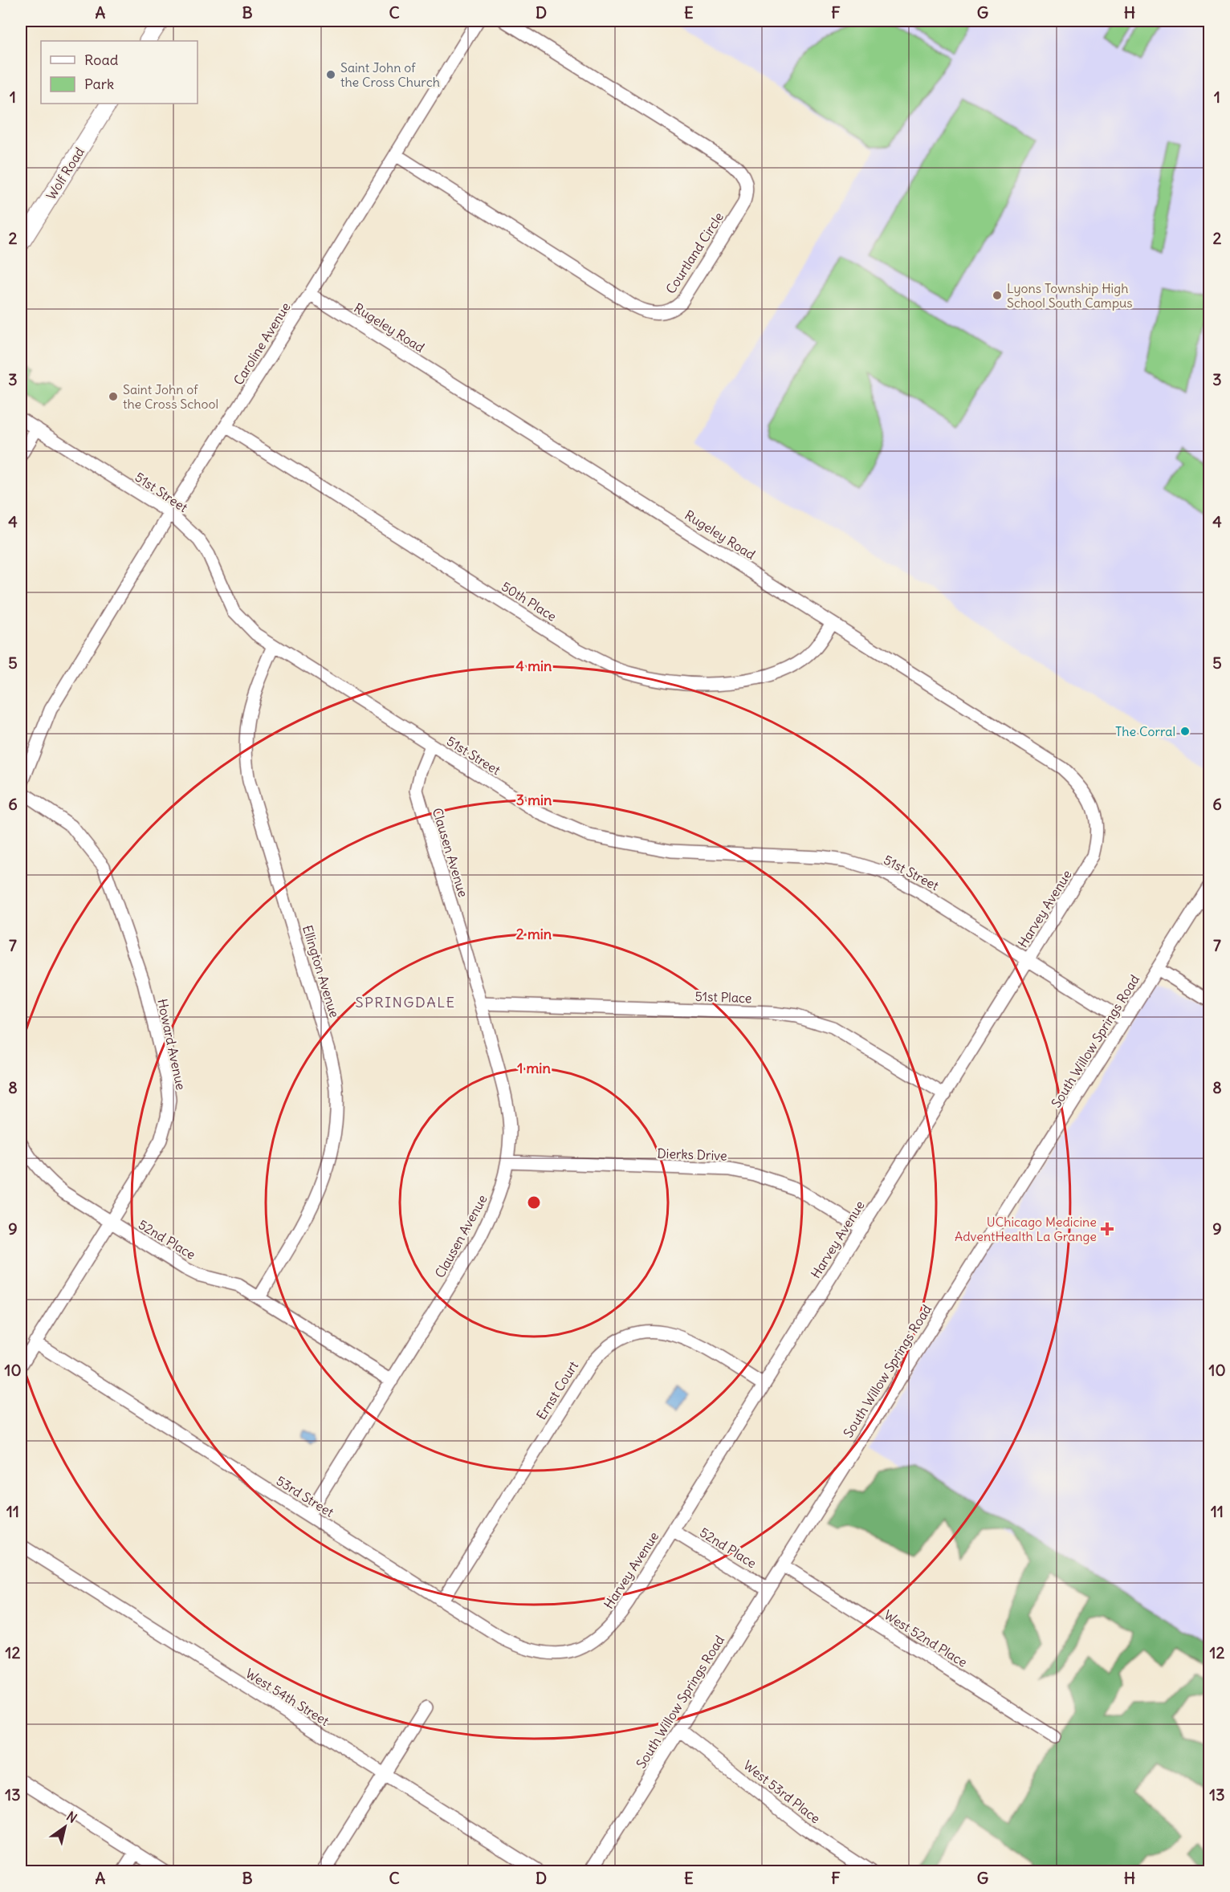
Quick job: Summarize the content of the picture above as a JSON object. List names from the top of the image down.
{
  "streets": {
    "main road": ["Wolf Road"],
    "street": [
      "Courtland Circle",
      "Rugeley Road",
      "Caroline Avenue",
      "51st Street",
      "50th Place",
      "Clausen Avenue",
      "Harvey Avenue",
      "Ellington Avenue",
      "51st Place",
      "South Willow Springs Road",
      "Howard Avenue",
      "Dierks Drive",
      "52nd Place",
      "Ernst Court",
      "53rd Street",
      "West 52nd Place",
      "West 54th Street",
      "West 53rd Place"
    ]
  },
  "crossings": [
    ["Courtland Circle", "Caroline Avenue"],
    ["Rugeley Road", "Caroline Avenue"],
    ["Rugeley Road", "50th Place"],
    ["Rugeley Road", "Harvey Avenue"],
    ["Caroline Avenue", "51st Street"],
    ["Caroline Avenue", "50th Place"],
    ["51st Street", "Clausen Avenue"],
    ["51st Street", "Harvey Avenue"],
    ["51st Street", "Ellington Avenue"],
    ["51st Street", "South Willow Springs Road"],
    ["Clausen Avenue", "51st Place"],
    ["Clausen Avenue", "Dierks Drive"],
    ["Clausen Avenue", "52nd Place"],
    ["Clausen Avenue", "53rd Street"],
    ["Harvey Avenue", "51st Place"],
    ["Harvey Avenue", "Dierks Drive"],
    ["Harvey Avenue", "52nd Place"],
    ["Harvey Avenue", "Ernst Court"],
    ["Harvey Avenue", "53rd Street"],
    ["Ellington Avenue", "52nd Place"],
    ["South Willow Springs Road", "52nd Place"],
    ["South Willow Springs Road", "West 52nd Place"],
    ["South Willow Springs Road", "West 53rd Place"],
    ["Howard Avenue", "52nd Place"],
    ["Howard Avenue", "53rd Street"],
    ["Ernst Court", "53rd Street"]
  ],
  "districts": ["SPRINGDALE"],
  "places": {
    "other": [
      "Saint John of the Cross Church",
      "Lyons Township High School South Campus",
      "Saint John of the Cross School",
      "The Corral"
    ],
    "health": ["UChicago Medicine AdventHealth La Grange"]
  },
  "legend": ["Road", "Park"],
  "north": "top right",
  "grid": {
    "columns": [
      "A",
      "B",
      "C",
      "D",
      "E",
      "F",
      "G",
      "H"
    ],
    "rows": [
      "1",
      "2",
      "3",
      "4",
      "5",
      "6",
      "7",
      "8",
      "9",
      "10",
      "11",
      "12",
      "13"
    ]
  },
  "rings": [
    "4 min",
    "3 min",
    "2 min",
    "1 min"
  ]
}
